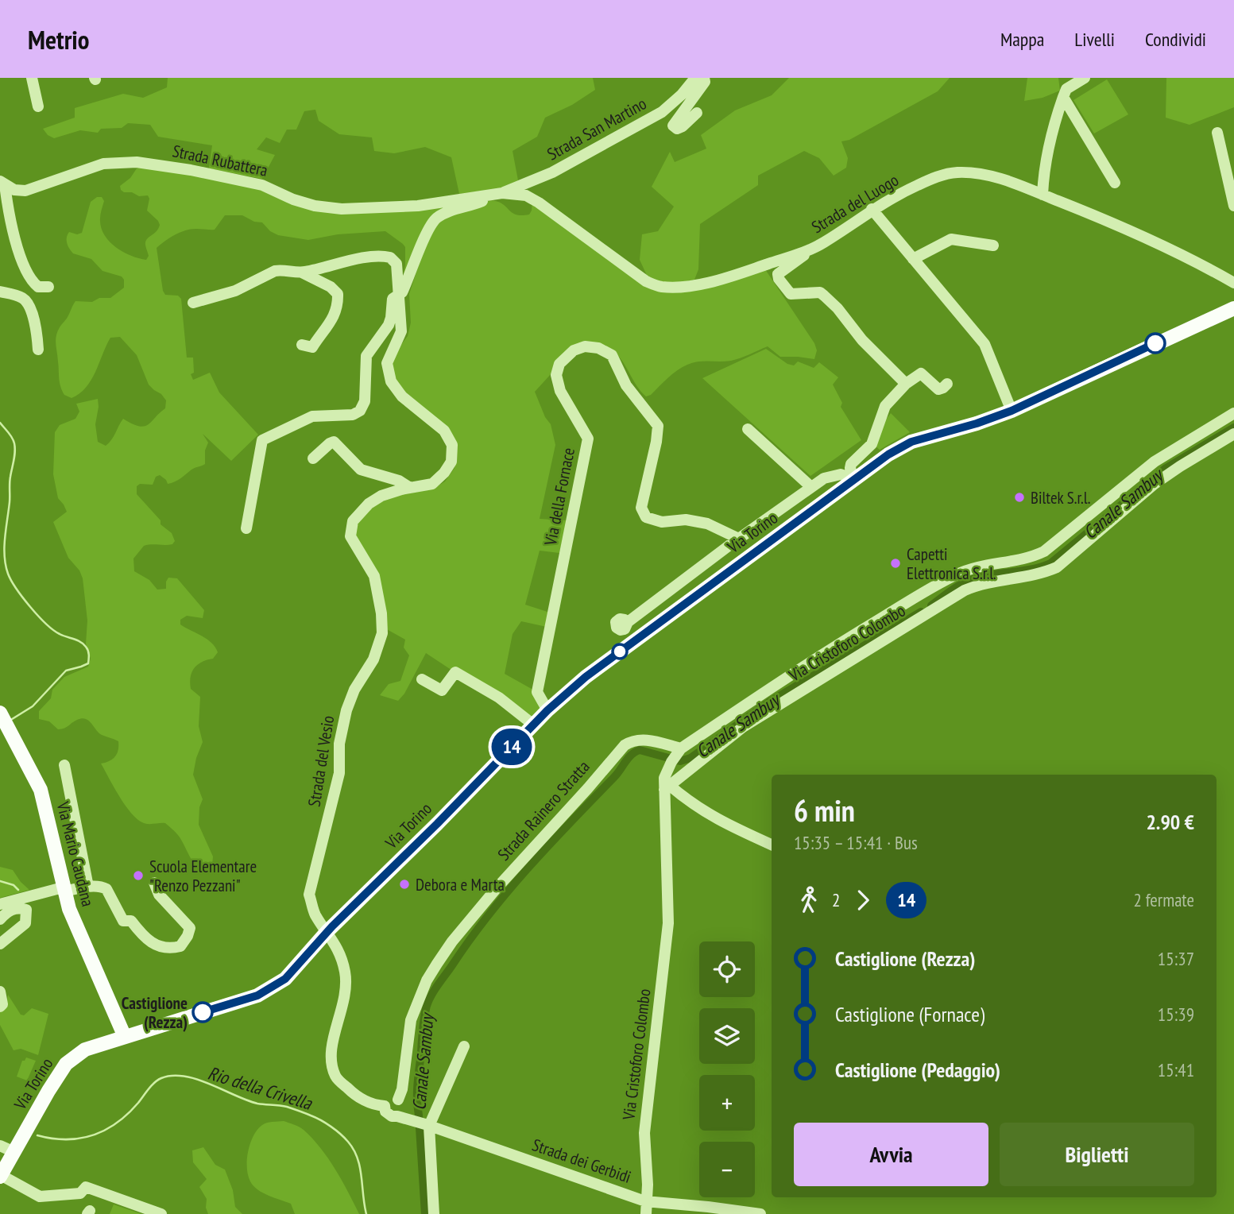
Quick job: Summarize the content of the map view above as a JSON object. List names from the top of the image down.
{
  "streets": {
    "main road": ["Via Torino", "Via Mario Caudana"],
    "street": [
      "Strada San Martino",
      "Strada Rubattera",
      "Strada del Luogo",
      "Via della Fornace",
      "Via Cristoforo Colombo",
      "Strada del Vesio",
      "Strada Rainero Stratta",
      "Strada dei Gerbidi"
    ]
  },
  "crossings": [
    ["Strada San Martino", "Strada Rubattera"],
    ["Strada San Martino", "Strada del Luogo"],
    ["Strada Rubattera", "Strada del Luogo"],
    ["Via della Fornace", "Via Torino"],
    ["Via Torino", "Strada del Vesio"],
    ["Via Torino", "Via Mario Caudana"],
    ["Via Cristoforo Colombo", "Strada dei Gerbidi"],
    ["Strada Rainero Stratta", "Strada dei Gerbidi"]
  ],
  "water": ["Canale Sambuy", "Rio della Crivella"],
  "places": [
    "Biltek S.r.l.",
    "Capetti Elettronica S.r.l.",
    "Scuola Elementare \"Renzo Pezzani\"",
    "Debora e Marta",
    "Castiglione (Rezza)"
  ],
  "lines": ["bus line 14"],
  "page": {
    "header": "Metrio",
    "nav": ["Mappa", "Livelli", "Condividi"],
    "on_map": "14",
    "heading": ["6 min", "15:35 – 15:41 · Bus", "2.90 €"],
    "legs": ["2", "14", "2 fermate"],
    "list": [
      {
        "name": "Castiglione (Rezza)",
        "value": "15:37"
      },
      {
        "name": "Castiglione (Fornace)",
        "value": "15:39"
      },
      {
        "name": "Castiglione (Pedaggio)",
        "value": "15:41"
      }
    ],
    "map_buttons": ["+", "−"],
    "buttons": ["Avvia", "Biglietti"]
  }
}
